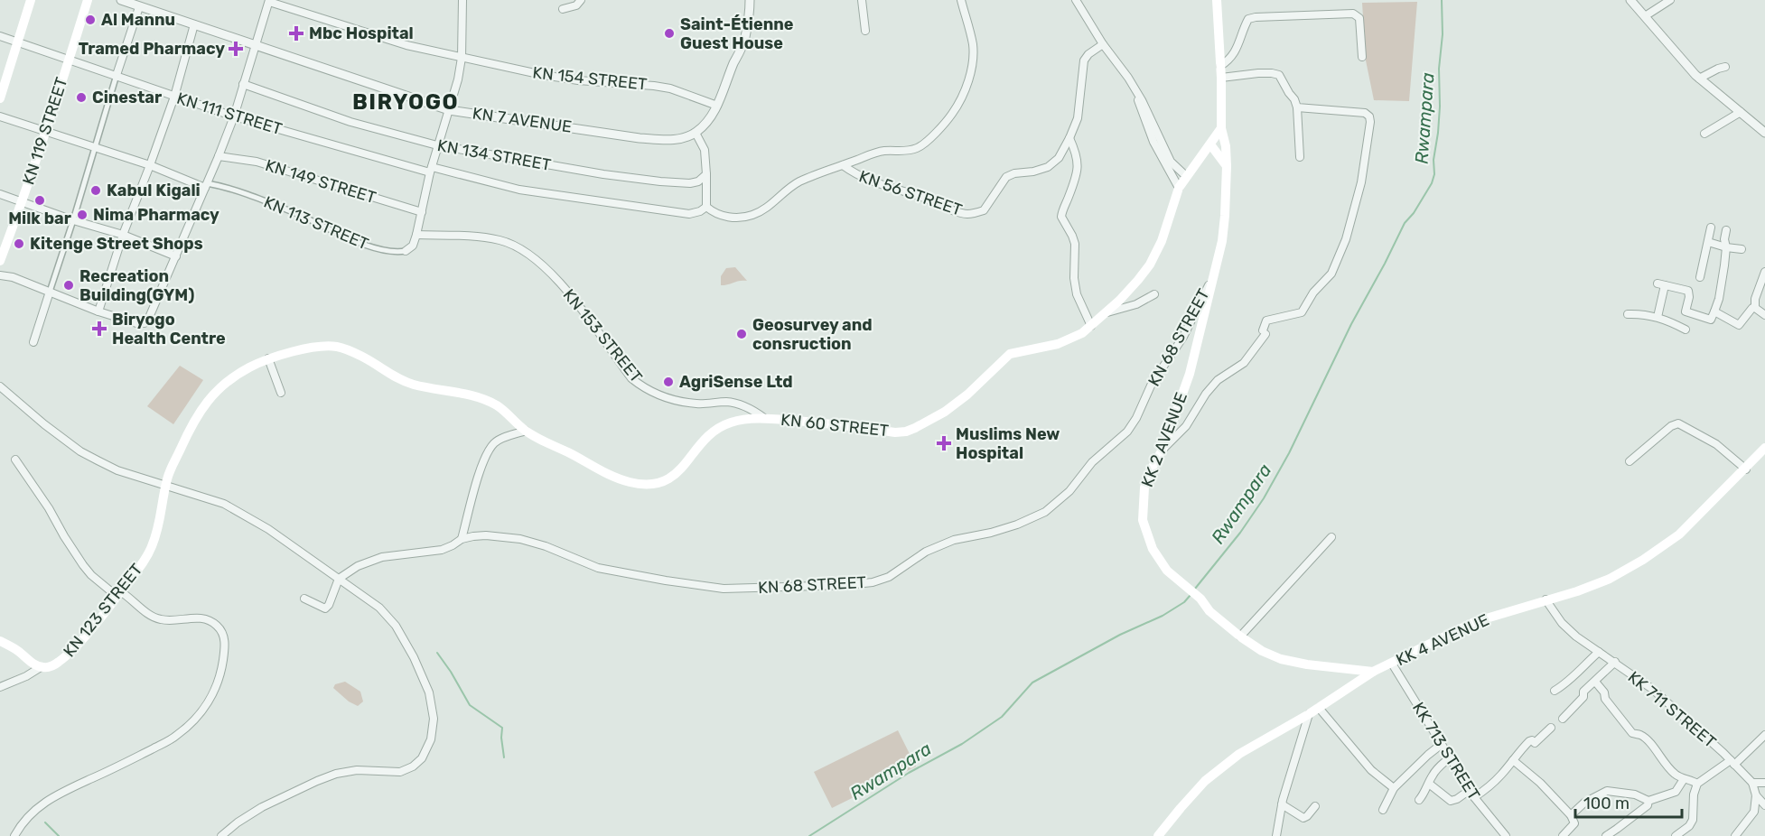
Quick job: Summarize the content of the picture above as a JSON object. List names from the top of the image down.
{
  "streets": {
    "main road": [
      "KN 119 STREET",
      "KN 60 STREET",
      "KK 2 AVENUE",
      "KN 123 STREET",
      "KK 4 AVENUE"
    ],
    "street": [
      "KN 154 STREET",
      "KN 111 STREET",
      "KN 7 AVENUE",
      "KN 134 STREET",
      "KN 149 STREET",
      "KN 56 STREET",
      "KN 113 STREET",
      "KN 153 STREET",
      "KN 68 STREET",
      "KK 711 STREET",
      "KK 713 STREET"
    ]
  },
  "crossings": [
    ["KN 154 STREET", "KN 113 STREET"],
    ["KN 111 STREET", "KN 119 STREET"],
    ["KN 111 STREET", "KN 113 STREET"],
    ["KN 7 AVENUE", "KN 113 STREET"],
    ["KN 119 STREET", "KN 113 STREET"],
    ["KN 134 STREET", "KN 113 STREET"],
    ["KN 149 STREET", "KN 113 STREET"],
    ["KN 113 STREET", "KN 153 STREET"],
    ["KN 153 STREET", "KN 60 STREET"],
    ["KN 68 STREET", "KK 2 AVENUE"],
    ["KN 60 STREET", "KN 123 STREET"],
    ["KK 2 AVENUE", "KK 4 AVENUE"],
    ["KK 4 AVENUE", "KK 711 STREET"],
    ["KK 4 AVENUE", "KK 713 STREET"]
  ],
  "districts": ["BIRYOGO"],
  "water": ["Rwampara"],
  "places": {
    "other": [
      "Al Mannu",
      "Saint-Étienne Guest House",
      "Cinestar",
      "Kabul Kigali",
      "Milk bar",
      "Nima Pharmacy",
      "Kitenge Street Shops",
      "Recreation Building(GYM)",
      "Geosurvey and consruction",
      "AgriSense Ltd"
    ],
    "health": [
      "Mbc Hospital",
      "Tramed Pharmacy",
      "Biryogo Health Centre",
      "Muslims New Hospital"
    ]
  },
  "scale_bar": "100 m"
}
